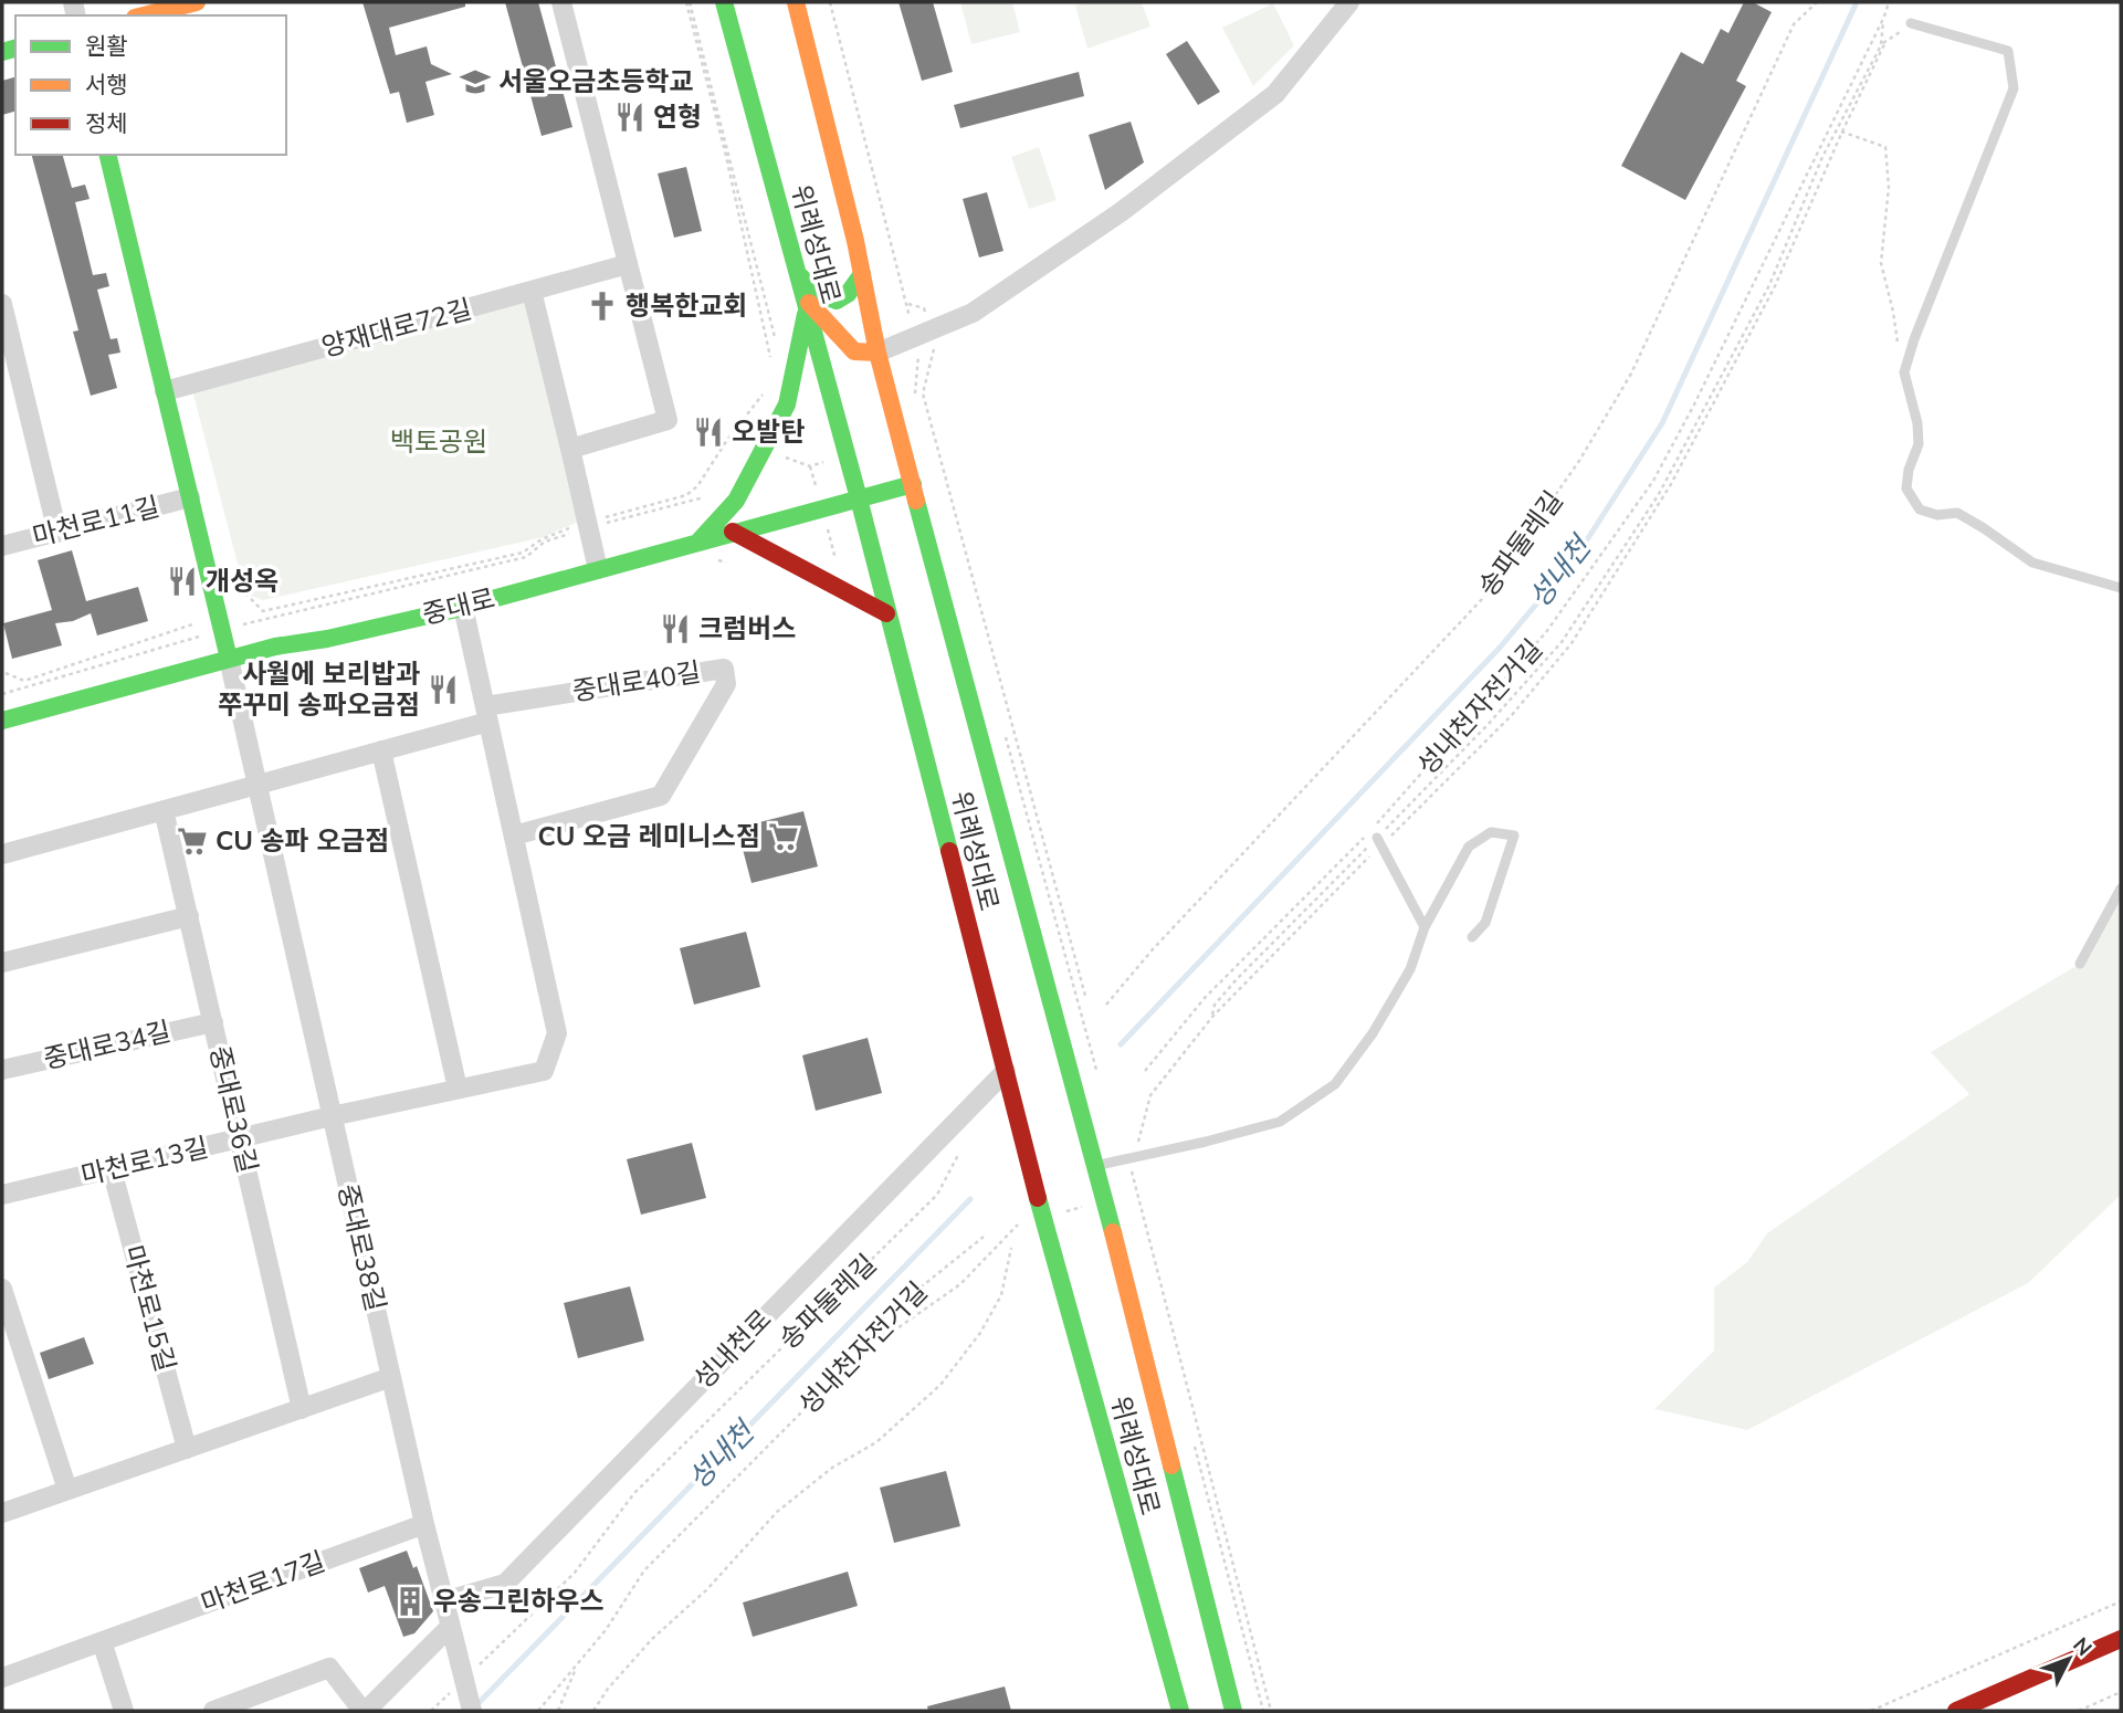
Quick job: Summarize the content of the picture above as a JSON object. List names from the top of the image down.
{
  "streets": {
    "main road": ["위례성대로", "중대로"],
    "street": [
      "양재대로72길",
      "마천로11길",
      "중대로40길",
      "중대로34길",
      "중대로36길",
      "마천로13길",
      "중대로38길",
      "마천로15길",
      "성내천로",
      "마천로17길"
    ],
    "path": ["송파둘레길", "성내천자전거길"]
  },
  "crossings": [
    ["위례성대로", "중대로"],
    ["위례성대로", "성내천로"],
    ["중대로", "중대로38길"],
    ["중대로34길", "중대로36길"],
    ["중대로36길", "마천로13길"],
    ["마천로13길", "중대로38길"],
    ["마천로13길", "마천로15길"],
    ["중대로38길", "성내천로"],
    ["중대로38길", "마천로17길"]
  ],
  "water": ["성내천"],
  "parks": ["백토공원"],
  "places": {
    "school or university": ["서울오금초등학교"],
    "restaurant": [
      "연형",
      "오발탄",
      "개성옥",
      "크럼버스",
      "사월에 보리밥과 쭈꾸미 송파오금점"
    ],
    "church": ["행복한교회"],
    "supermarket": ["CU 오금 레미니스점", "CU 송파 오금점"],
    "building": ["우송그린하우스"]
  },
  "legend": ["원활", "서행", "정체"],
  "north": "top right"
}
